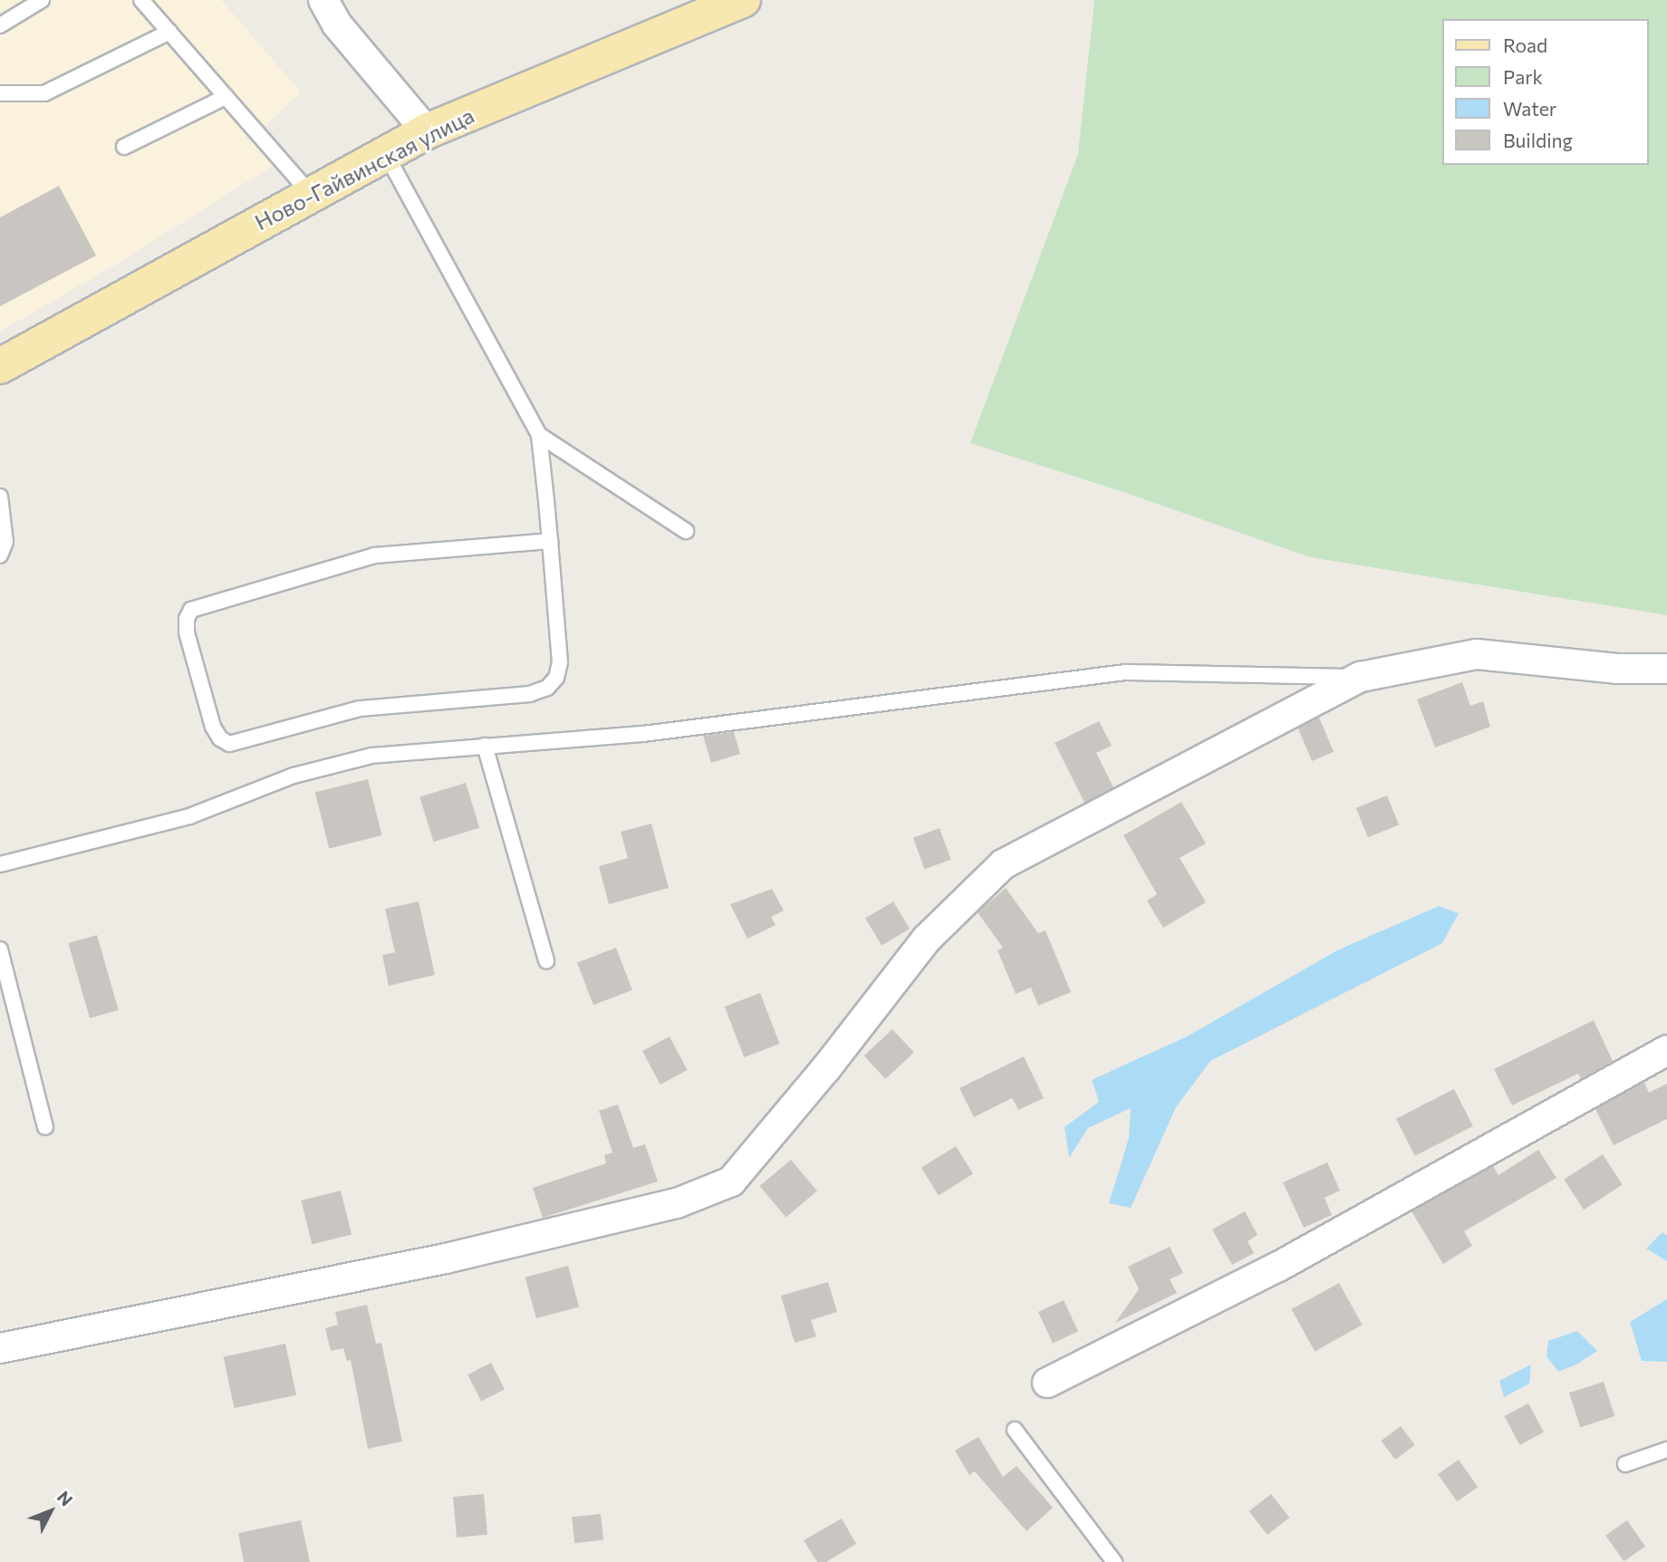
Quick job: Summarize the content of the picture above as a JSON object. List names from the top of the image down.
{
  "streets": {
    "main road": ["Ново-Гайвинская улица"]
  },
  "legend": [
    "Road",
    "Park",
    "Water",
    "Building"
  ],
  "north": "top right"
}
